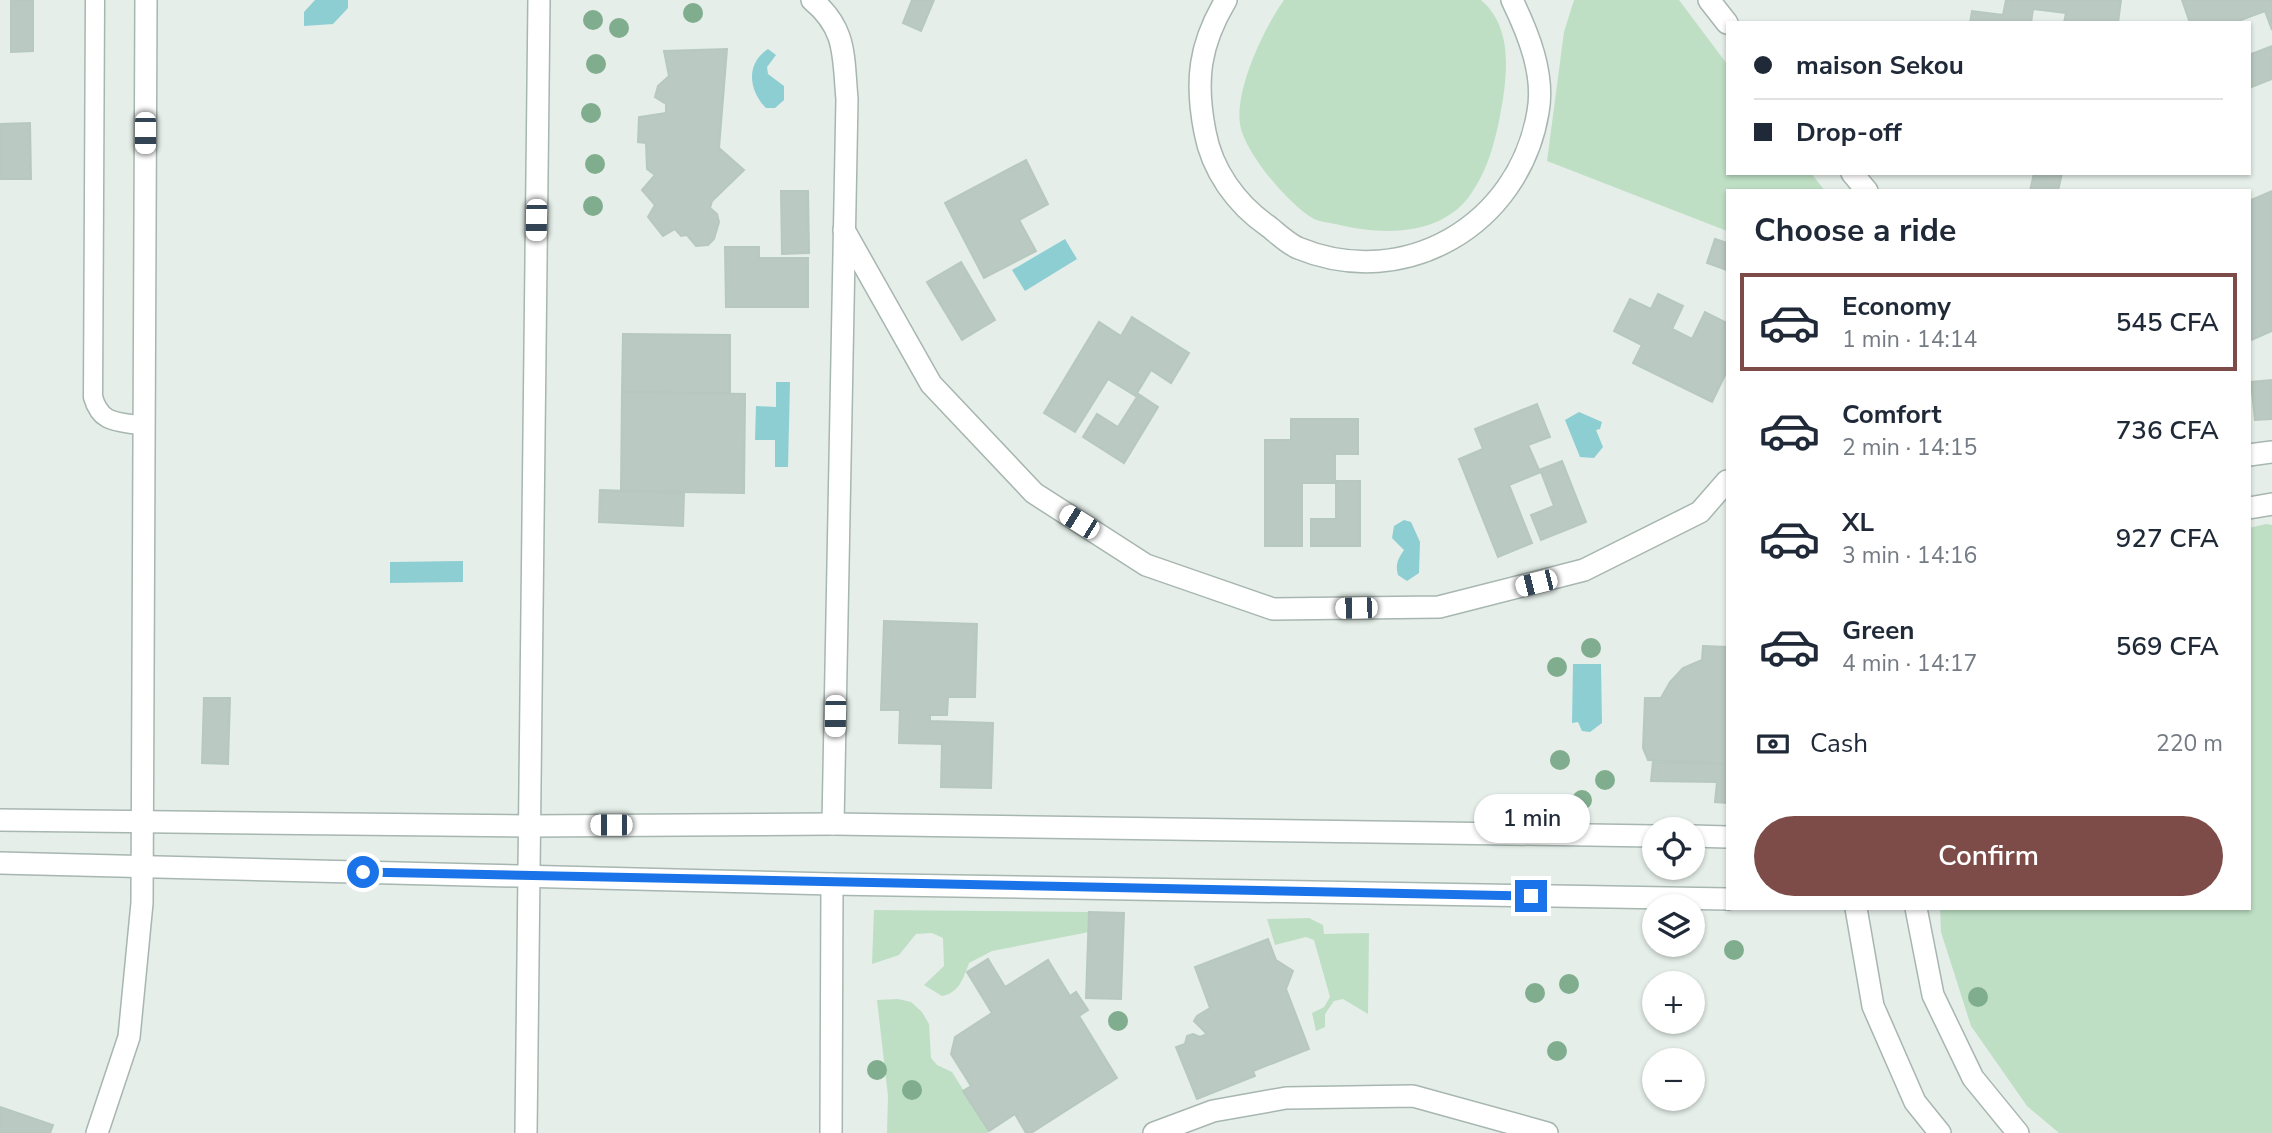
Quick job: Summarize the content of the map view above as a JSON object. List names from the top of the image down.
{
  "page": {
    "banner": ["maison Sekou", "Drop-off"],
    "heading": "Choose a ride",
    "list": [
      {
        "name": "Economy",
        "note": "1 min · 14:14",
        "value": "545 CFA"
      },
      {
        "name": "Comfort",
        "note": "2 min · 14:15",
        "value": "736 CFA"
      },
      {
        "name": "XL",
        "note": "3 min · 14:16",
        "value": "927 CFA"
      },
      {
        "name": "Green",
        "note": "4 min · 14:17",
        "value": "569 CFA"
      }
    ],
    "pay": ["Cash", "220 m"],
    "bubble": "1 min",
    "buttons": "Confirm",
    "map_buttons": ["+", "−"]
  }
}
